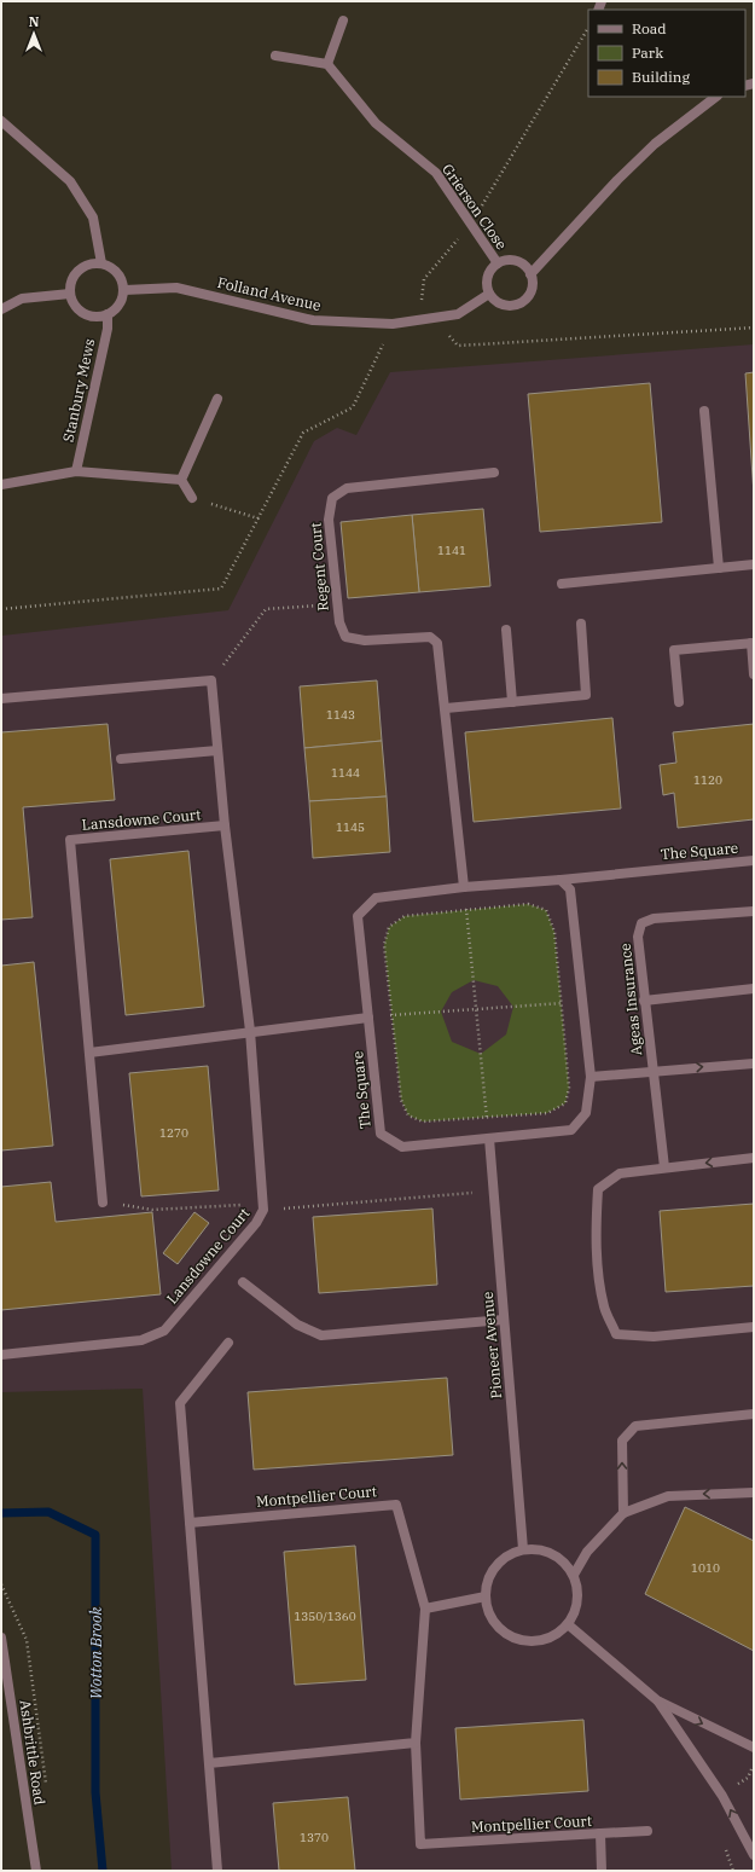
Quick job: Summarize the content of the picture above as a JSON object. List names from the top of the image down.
{
  "streets": {
    "street": [
      "Grierson Close",
      "Folland Avenue",
      "Stanbury Mews",
      "Regent Court",
      "Lansdowne Court",
      "The Square",
      "Ageas Insurance",
      "Pioneer Avenue",
      "Montpellier Court",
      "Ashbrittle Road"
    ]
  },
  "crossings": [
    ["Grierson Close", "Folland Avenue"],
    ["Folland Avenue", "Stanbury Mews"],
    ["Regent Court", "The Square"],
    ["The Square", "Pioneer Avenue"]
  ],
  "water": ["Wotton Brook"],
  "house_numbers": [
    "1141",
    "1143",
    "1144",
    "1120",
    "1145",
    "1270",
    "1010",
    "1350/1360",
    "1370"
  ],
  "legend": ["Road", "Park", "Building"],
  "north": "top"
}
